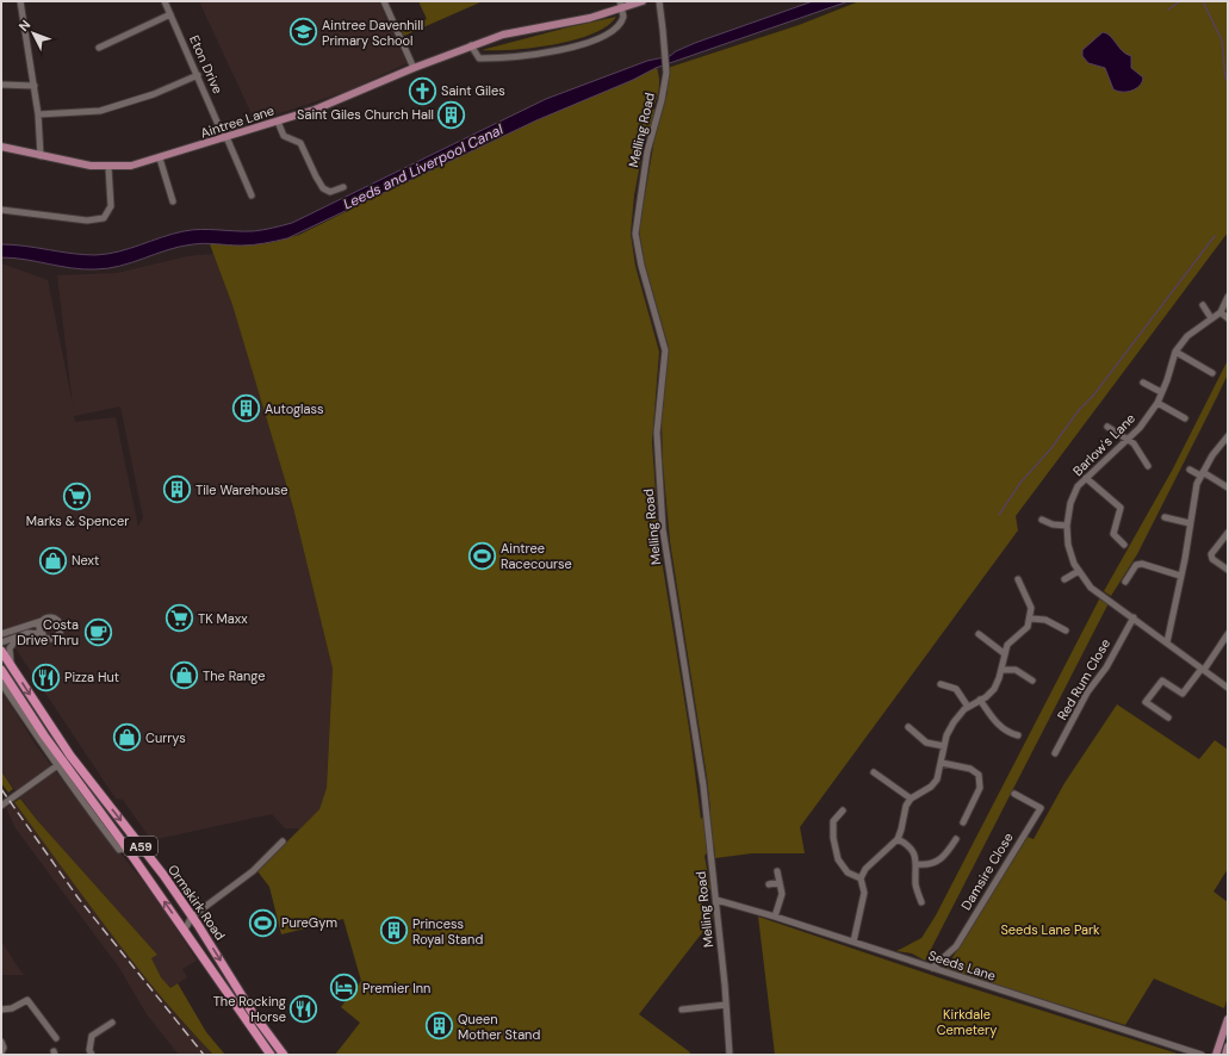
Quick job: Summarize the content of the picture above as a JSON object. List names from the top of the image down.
{
  "streets": {
    "highway": ["A59", "Ormskirk Road"],
    "main road": ["Aintree Lane"],
    "street": [
      "Eton Drive",
      "Melling Road",
      "Barlow's Lane",
      "Red Rum Close",
      "Damsire Close",
      "Seeds Lane"
    ]
  },
  "crossings": [
    ["Eton Drive", "Aintree Lane"],
    ["Melling Road", "Seeds Lane"],
    ["Barlow's Lane", "Red Rum Close"],
    ["Damsire Close", "Seeds Lane"]
  ],
  "water": ["Leeds and Liverpool Canal"],
  "parks": ["Seeds Lane Park", "Kirkdale Cemetery"],
  "places": {
    "school or university": ["Aintree Davenhill Primary School"],
    "church": ["Saint Giles"],
    "building": [
      "Saint Giles Church Hall",
      "Autoglass",
      "Tile Warehouse",
      "Princess Royal Stand",
      "Queen Mother Stand"
    ],
    "supermarket": ["Marks & Spencer", "TK Maxx"],
    "sports": ["Aintree Racecourse", "PureGym"],
    "shop": ["Next", "The Range", "Currys"],
    "cafe": ["Costa Drive Thru"],
    "restaurant": ["Pizza Hut", "The Rocking Horse"],
    "hotel": ["Premier Inn"]
  },
  "north": "top left"
}
